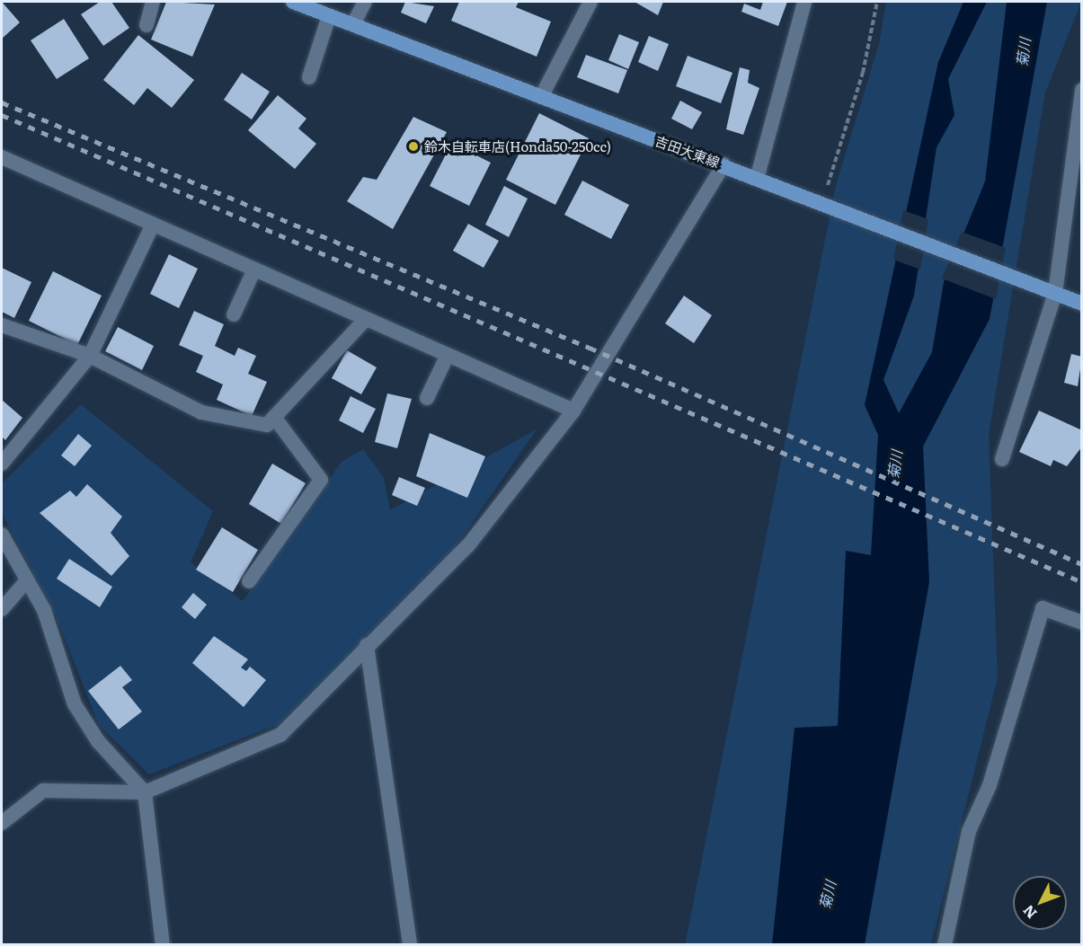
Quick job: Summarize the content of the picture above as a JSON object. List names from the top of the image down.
{
  "streets": {
    "main road": ["吉田大東線"]
  },
  "water": ["菊川"],
  "places": ["鈴木自転車店(Honda50-250cc)"],
  "north": "bottom left"
}
